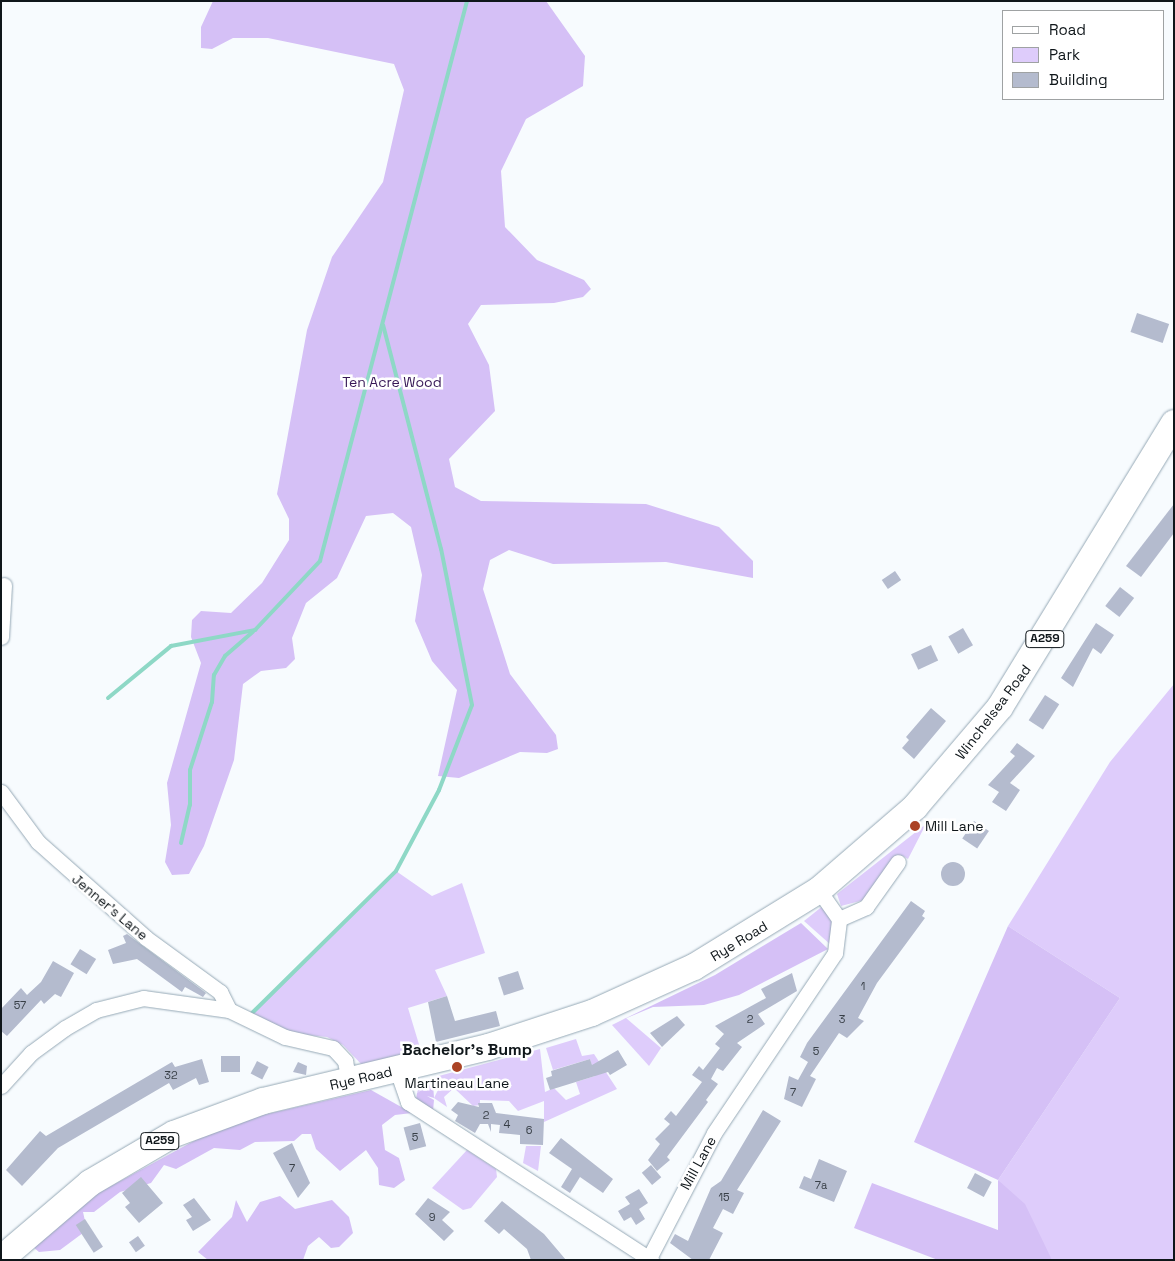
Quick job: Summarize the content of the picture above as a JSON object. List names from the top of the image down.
{
  "streets": {
    "highway": ["A259", "Winchelsea Road", "Rye Road"],
    "street": ["Jenner's Lane", "Mill Lane"]
  },
  "crossings": [
    ["Winchelsea Road", "Rye Road"]
  ],
  "districts": ["Bachelor's Bump"],
  "parks": ["Ten Acre Wood"],
  "places": ["Mill Lane", "Martineau Lane"],
  "house_numbers": [
    "1",
    "57",
    "2",
    "3",
    "5",
    "32",
    "7",
    "2",
    "4",
    "6",
    "5",
    "7",
    "7a",
    "15",
    "9"
  ],
  "legend": ["Road", "Park", "Building"]
}
